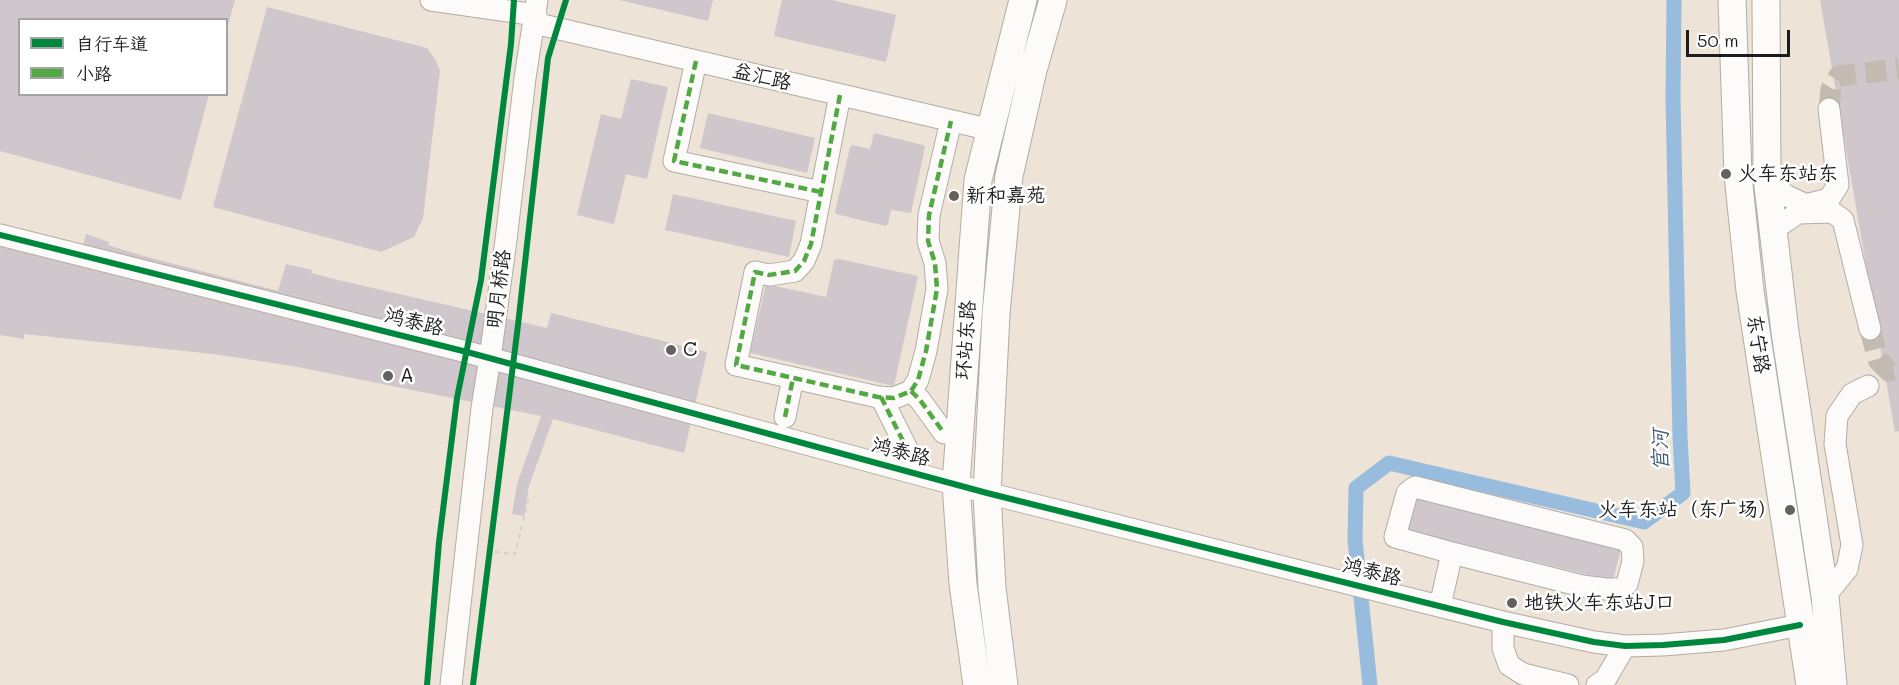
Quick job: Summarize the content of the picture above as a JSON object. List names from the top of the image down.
{
  "streets": {
    "main road": ["环站东路", "东宁路"],
    "street": ["益汇路", "明月桥路", "鸿泰路"]
  },
  "crossings": [
    ["益汇路", "明月桥路"],
    ["益汇路", "环站东路"],
    ["明月桥路", "鸿泰路"],
    ["鸿泰路", "环站东路"],
    ["鸿泰路", "东宁路"]
  ],
  "water": ["官河"],
  "places": [
    "火车东站东",
    "新和嘉苑",
    "C",
    "A",
    "火车东站（东广场）",
    "地铁火车东站J口"
  ],
  "legend": ["自行车道", "小路"],
  "scale_bar": "50 m"
}
